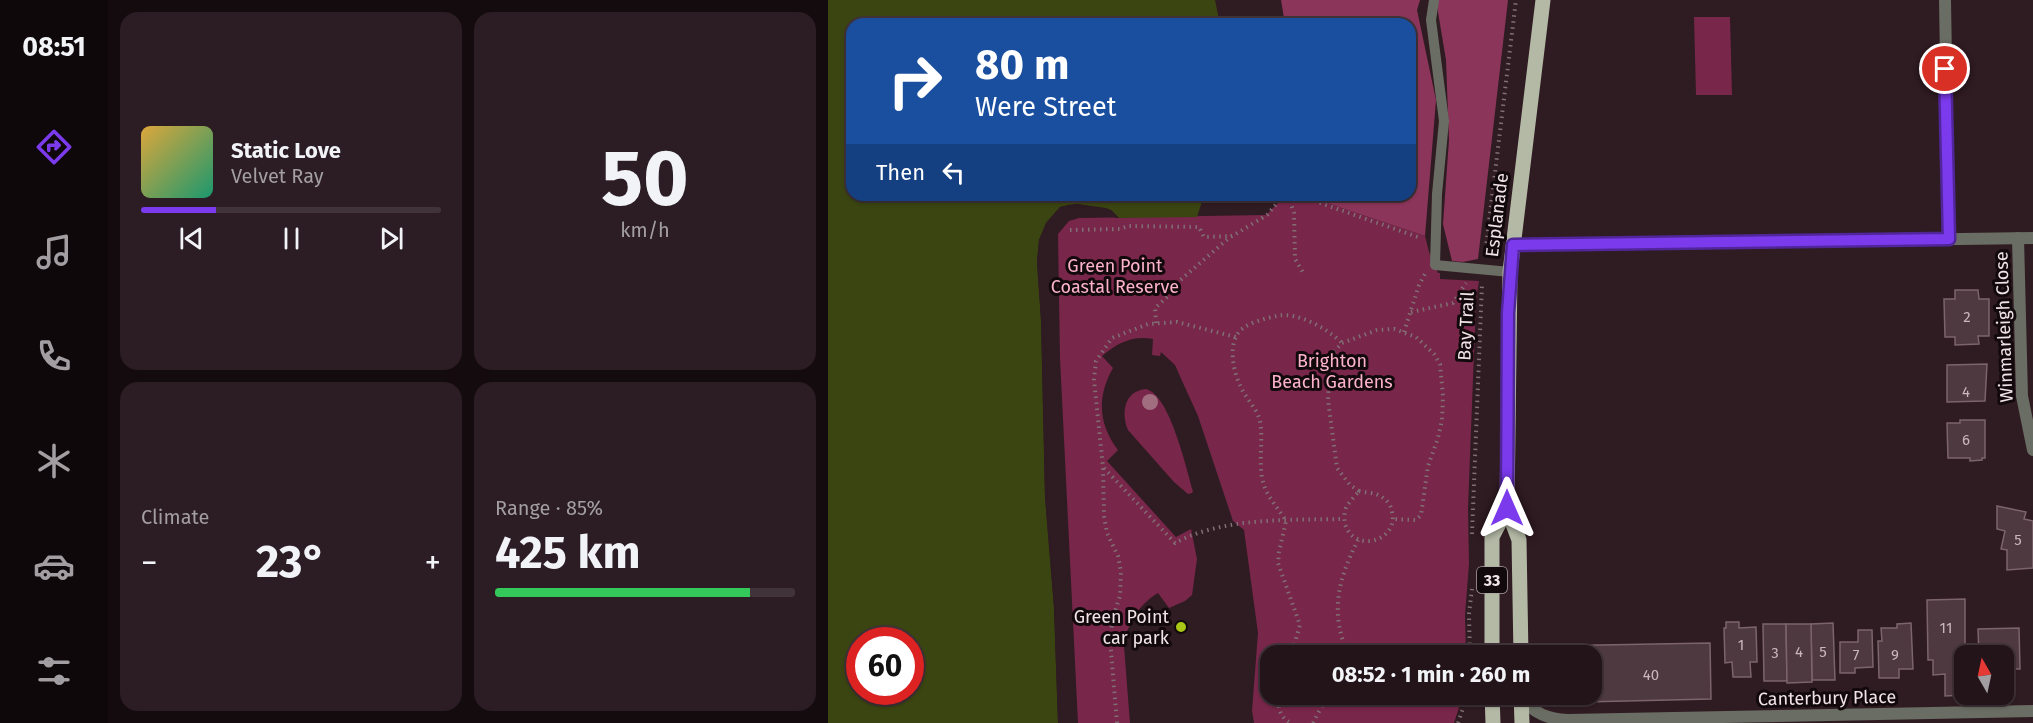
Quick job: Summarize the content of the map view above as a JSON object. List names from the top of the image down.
{
  "streets": {
    "main road": ["Esplanade", "33"],
    "street": ["Winmarleigh Close", "Canterbury Place"],
    "path": ["Bay Trail"]
  },
  "parks": ["Green Point Coastal Reserve", "Brighton Beach Gardens"],
  "places": ["Green Point car park"],
  "house_numbers": [
    "2",
    "4",
    "6",
    "5",
    "11",
    "1",
    "4",
    "5",
    "3",
    "7",
    "9",
    "40"
  ],
  "north": "top",
  "page": {
    "tabs": "08:51",
    "tile": [
      ["50", "km/h"],
      "Climate",
      ["Range · 85%", "425 km"]
    ],
    "turn": ["80 m", "Were Street"],
    "song": ["Static Love", "Velvet Ray"],
    "then": "Then",
    "heat": ["−", "23°", "+"],
    "limit": "60",
    "trip": "08:52 · 1 min · 260 m"
  }
}
